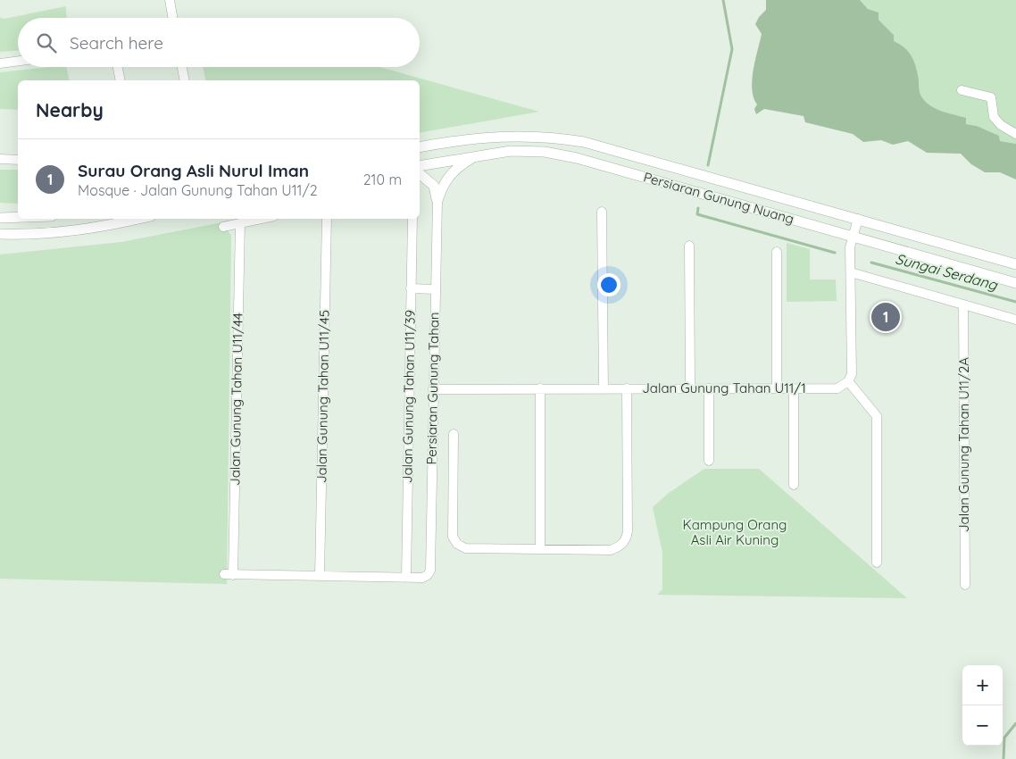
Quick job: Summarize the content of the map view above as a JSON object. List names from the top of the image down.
{
  "streets": {
    "street": [
      "Persiaran Gunung Nuang",
      "Persiaran Gunung Tahan",
      "Jalan Gunung Tahan U11/1",
      "Jalan Gunung Tahan U11/45",
      "Jalan Gunung Tahan U11/39",
      "Jalan Gunung Tahan U11/44",
      "Jalan Gunung Tahan U11/2A"
    ]
  },
  "crossings": [
    ["Persiaran Gunung Tahan", "Jalan Gunung Tahan U11/1"],
    ["Persiaran Gunung Tahan", "Jalan Gunung Tahan U11/39"],
    ["Jalan Gunung Tahan U11/45", "Jalan Gunung Tahan U11/44"]
  ],
  "water": ["Sungai Serdang"],
  "parks": ["Kampung Orang Asli Air Kuning"],
  "page": {
    "search": "Search here",
    "heading": "Nearby",
    "list": [
      {
        "mark": "1",
        "name": "Surau Orang Asli Nurul Iman",
        "note": "Mosque · Jalan Gunung Tahan U11/2",
        "value": "210 m"
      }
    ],
    "pins": "1",
    "map_buttons": ["+", "−"]
  }
}
